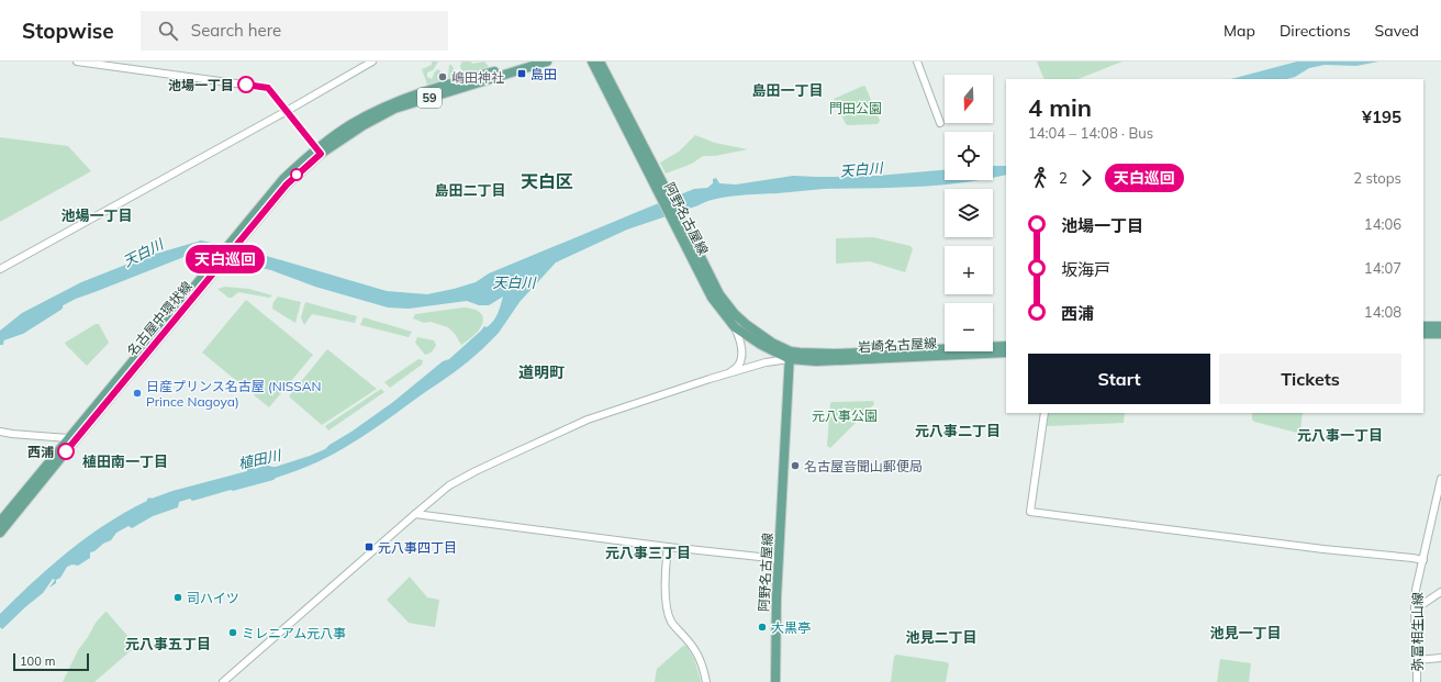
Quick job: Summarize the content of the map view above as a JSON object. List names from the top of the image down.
{
  "streets": {
    "main road": [
      "59",
      "阿野名古屋線",
      "名古屋中環状線",
      "岩崎名古屋線"
    ],
    "street": ["弥富相生山線"]
  },
  "crossings": [
    ["阿野名古屋線", "岩崎名古屋線"]
  ],
  "districts": [
    "島田一丁目",
    "天白区",
    "島田二丁目",
    "池場一丁目",
    "道明町",
    "元八事二丁目",
    "元八事一丁目",
    "植田南一丁目",
    "元八事三丁目",
    "池見一丁目",
    "池見二丁目",
    "元八事五丁目"
  ],
  "water": ["天白川", "植田川"],
  "parks": ["門田公園", "元八事公園"],
  "places": {
    "transit": ["島田", "元八事四丁目"],
    "other": [
      "嶋田神社",
      "池場一丁目",
      "日産プリンス名古屋 (NISSAN Prince Nagoya)",
      "西浦",
      "名古屋音聞山郵便局",
      "司ハイツ",
      "大黒亭",
      "ミレニアム元八事"
    ]
  },
  "lines": ["bus line 天白巡回"],
  "scale_bar": "100 m",
  "north": "bottom",
  "page": {
    "header": "Stopwise",
    "search": "Search here",
    "nav": ["Map", "Directions", "Saved"],
    "on_map": "天白巡回",
    "map_buttons": ["+", "−"],
    "heading": ["4 min", "14:04 – 14:08 · Bus", "¥195"],
    "legs": ["2", "天白巡回", "2 stops"],
    "list": [
      {
        "name": "池場一丁目",
        "value": "14:06"
      },
      {
        "name": "坂海戸",
        "value": "14:07"
      },
      {
        "name": "西浦",
        "value": "14:08"
      }
    ],
    "buttons": ["Start", "Tickets"],
    "scale": "100 m"
  }
}
